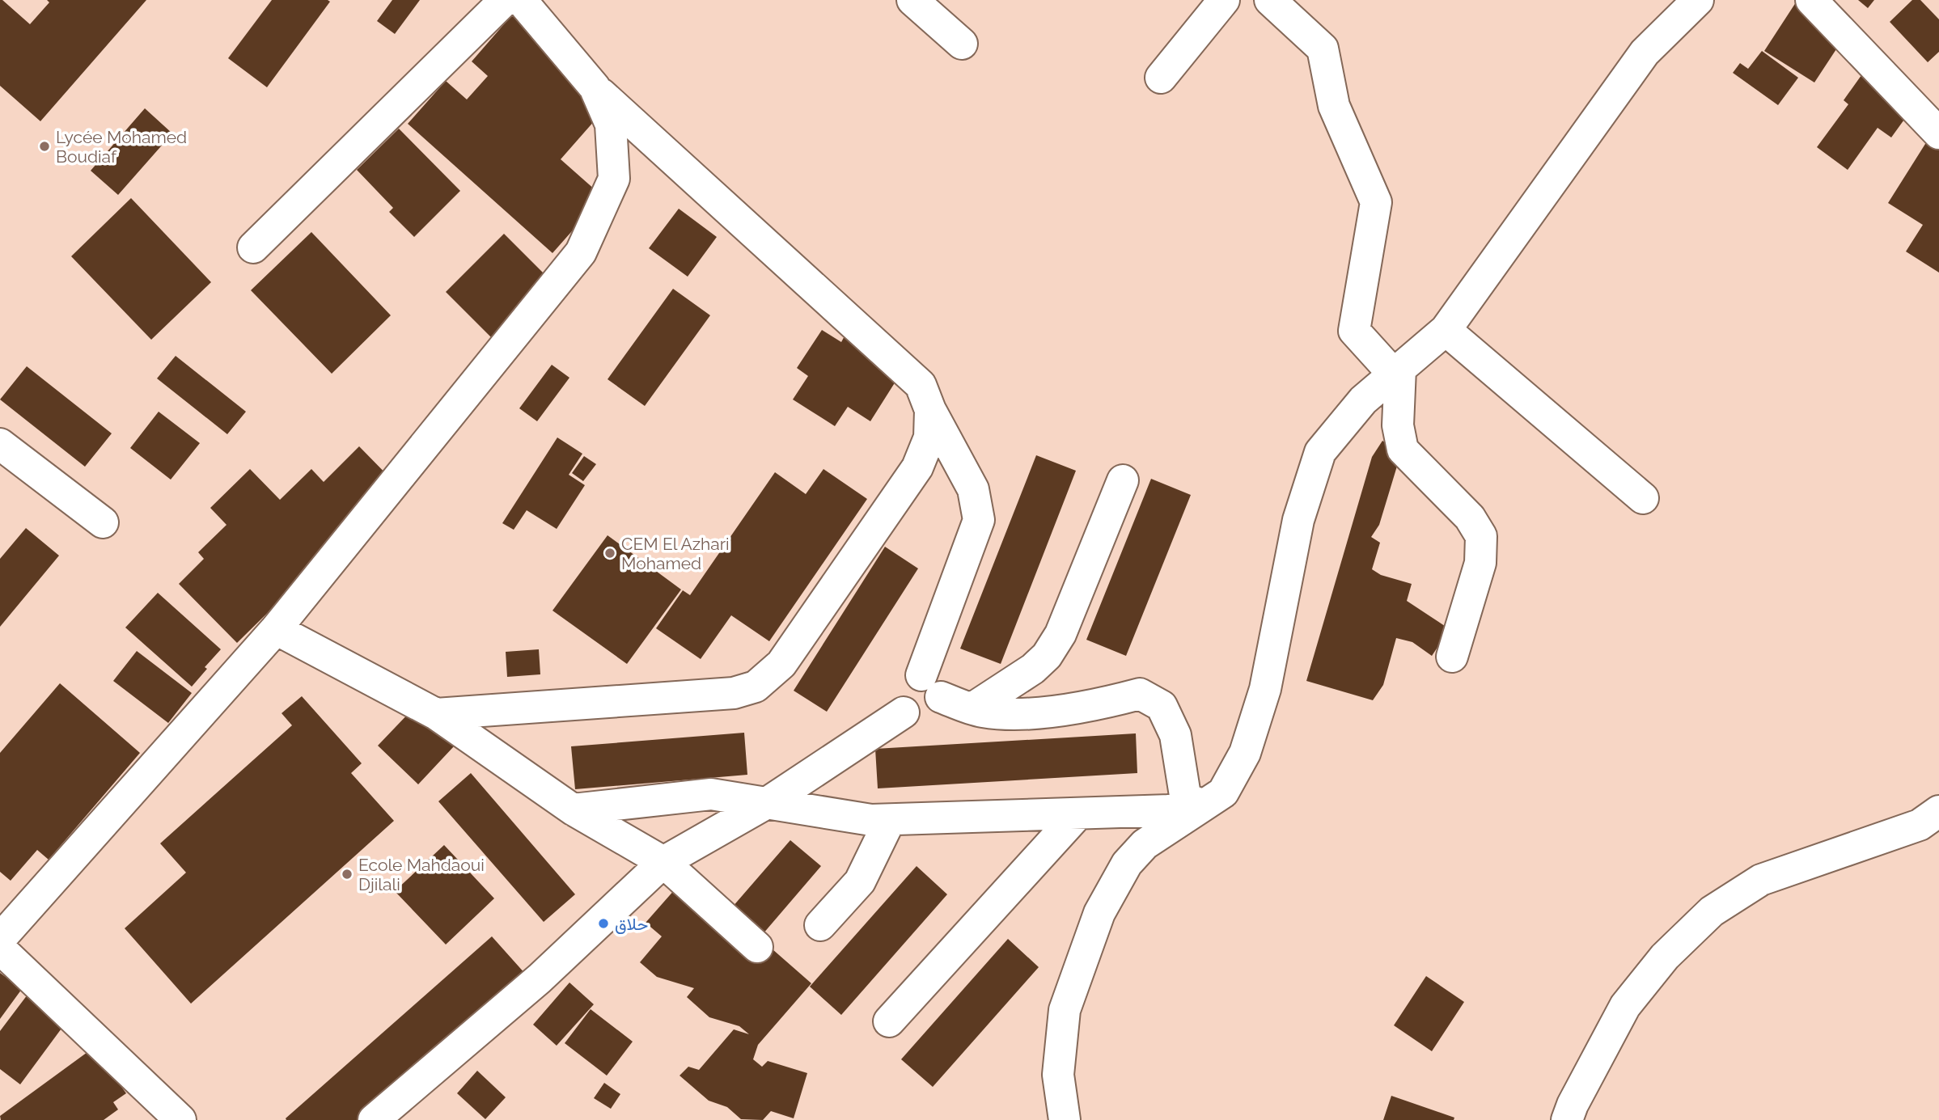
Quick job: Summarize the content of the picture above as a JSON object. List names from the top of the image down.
{
  "places": [
    "Lycée Mohamed Boudiaf",
    "CEM El Azhari Mohamed",
    "Ecole Mahdaoui Djilali",
    "حلاق"
  ]
}
